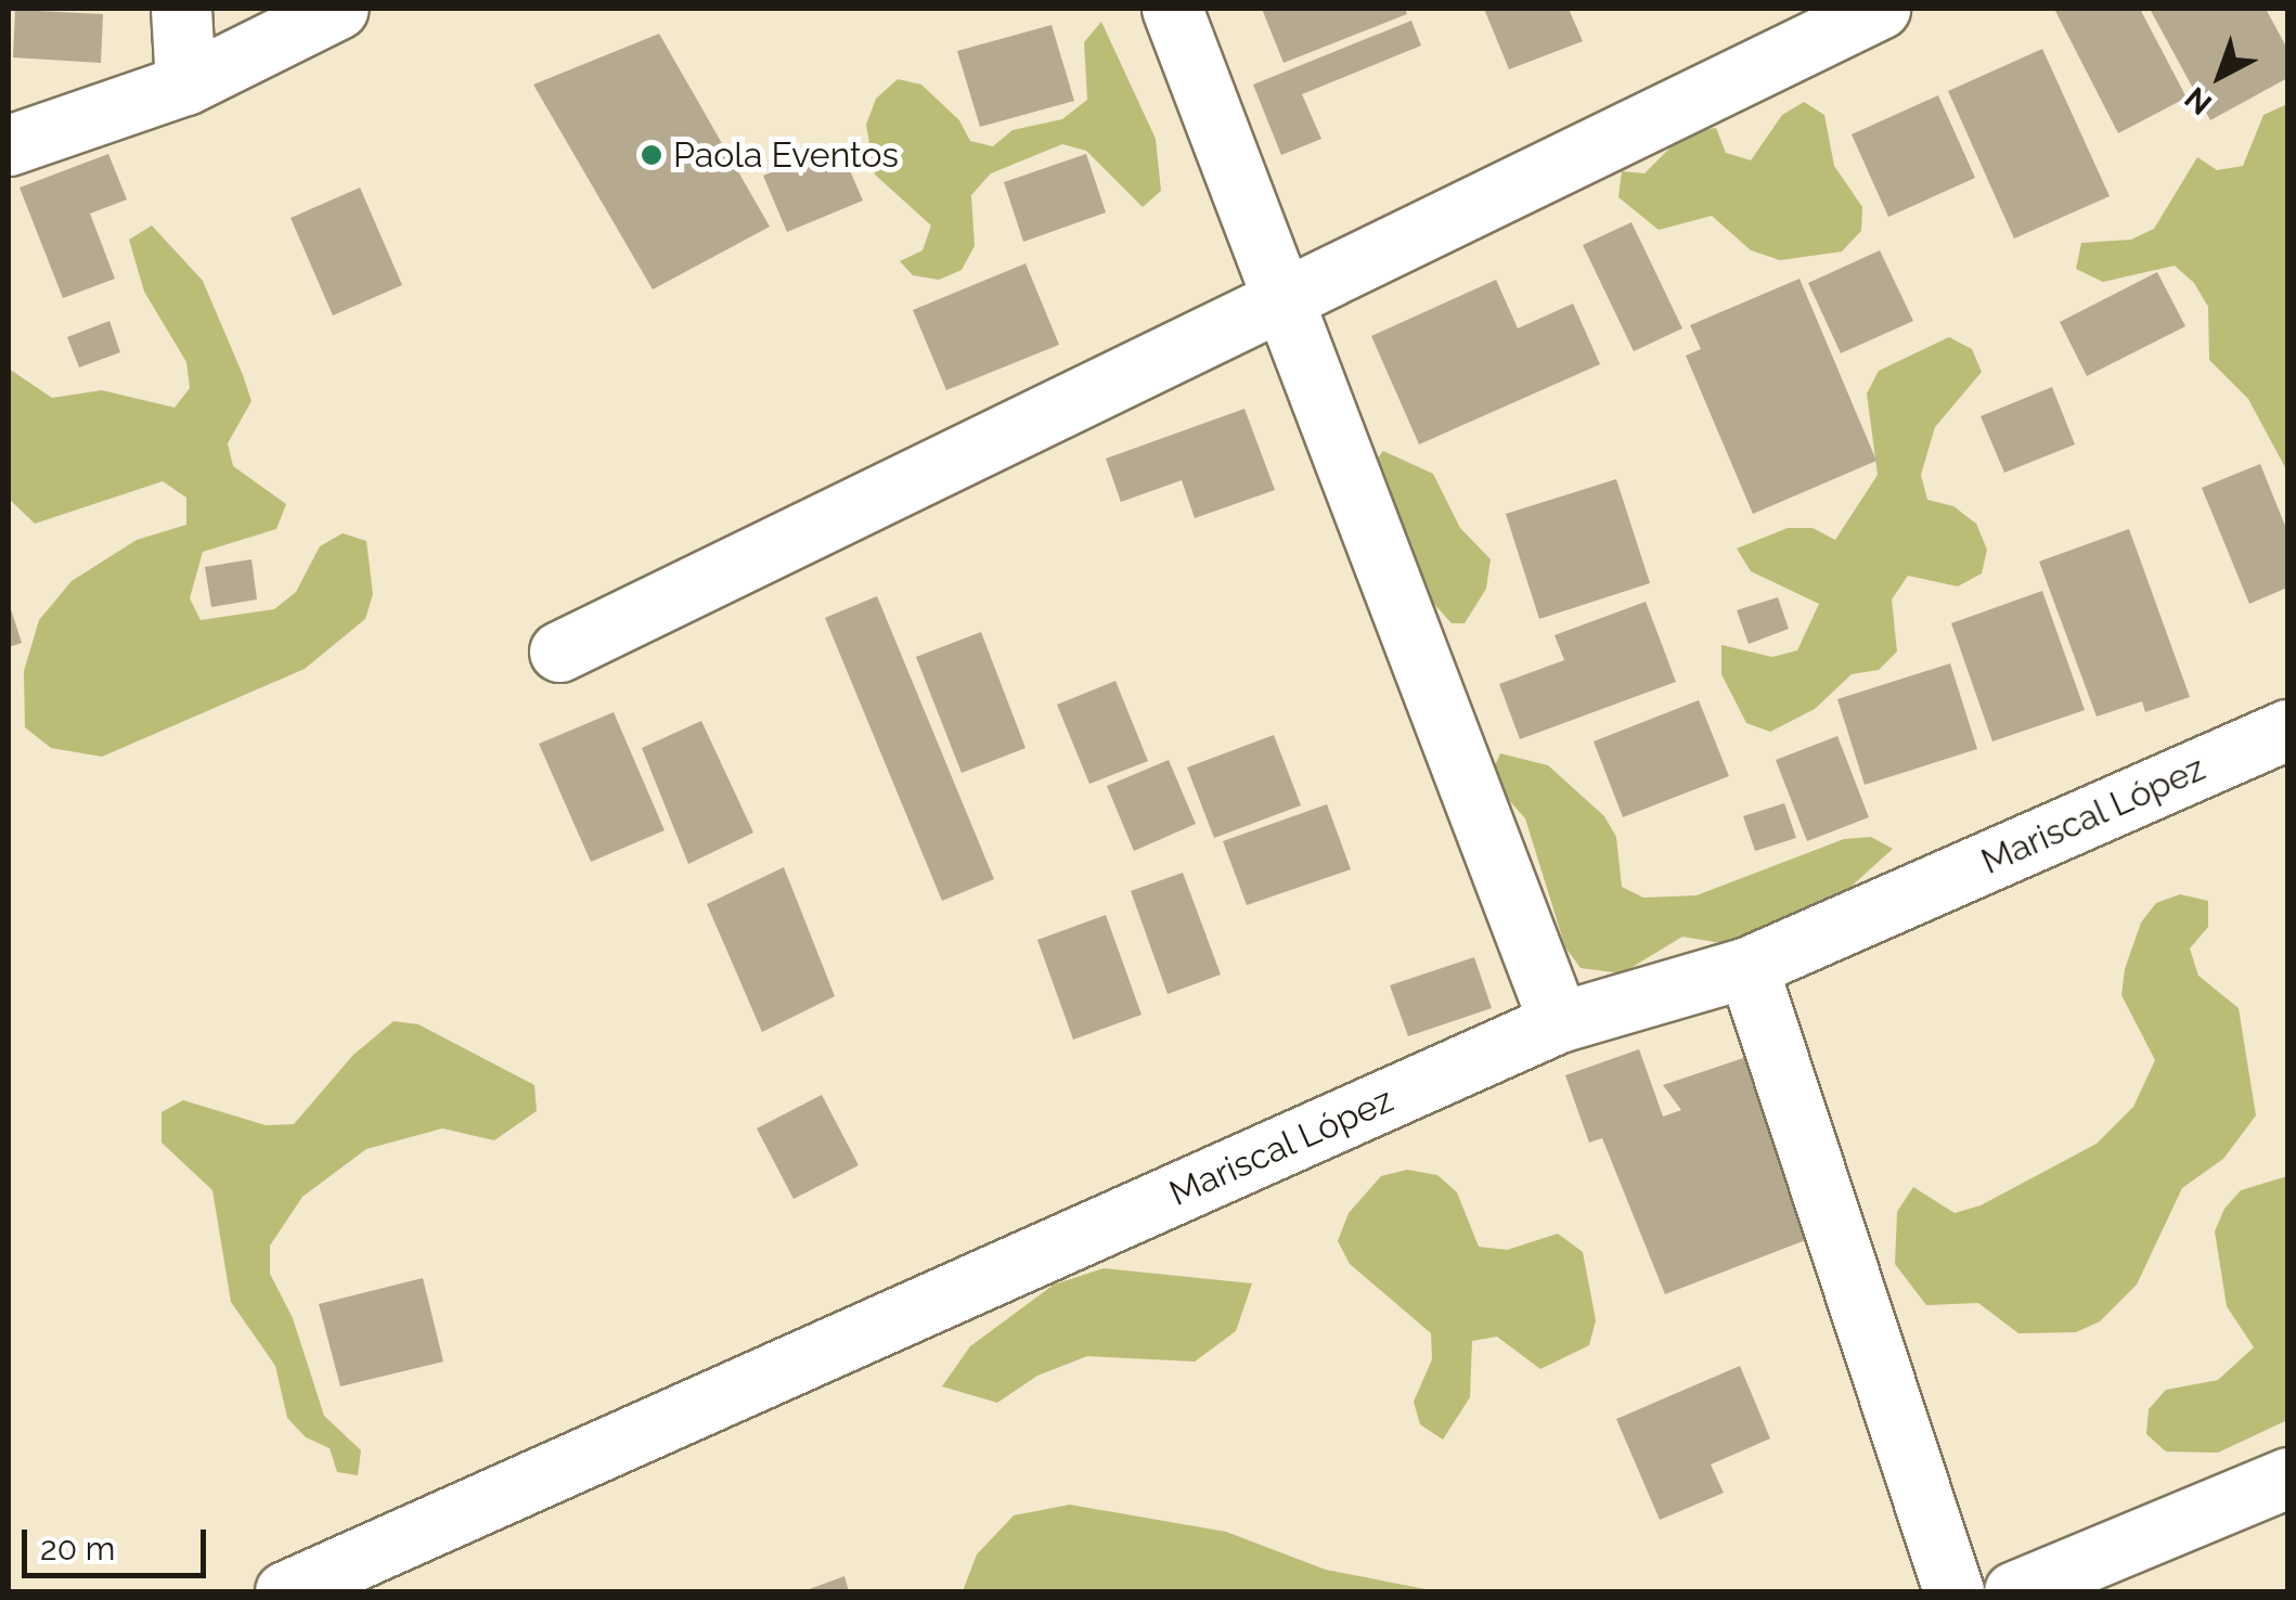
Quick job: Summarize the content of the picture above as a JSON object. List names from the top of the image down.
{
  "streets": {
    "street": ["Mariscal López"]
  },
  "places": ["Paola Eventos"],
  "scale_bar": "20 m",
  "north": "bottom left"
}
